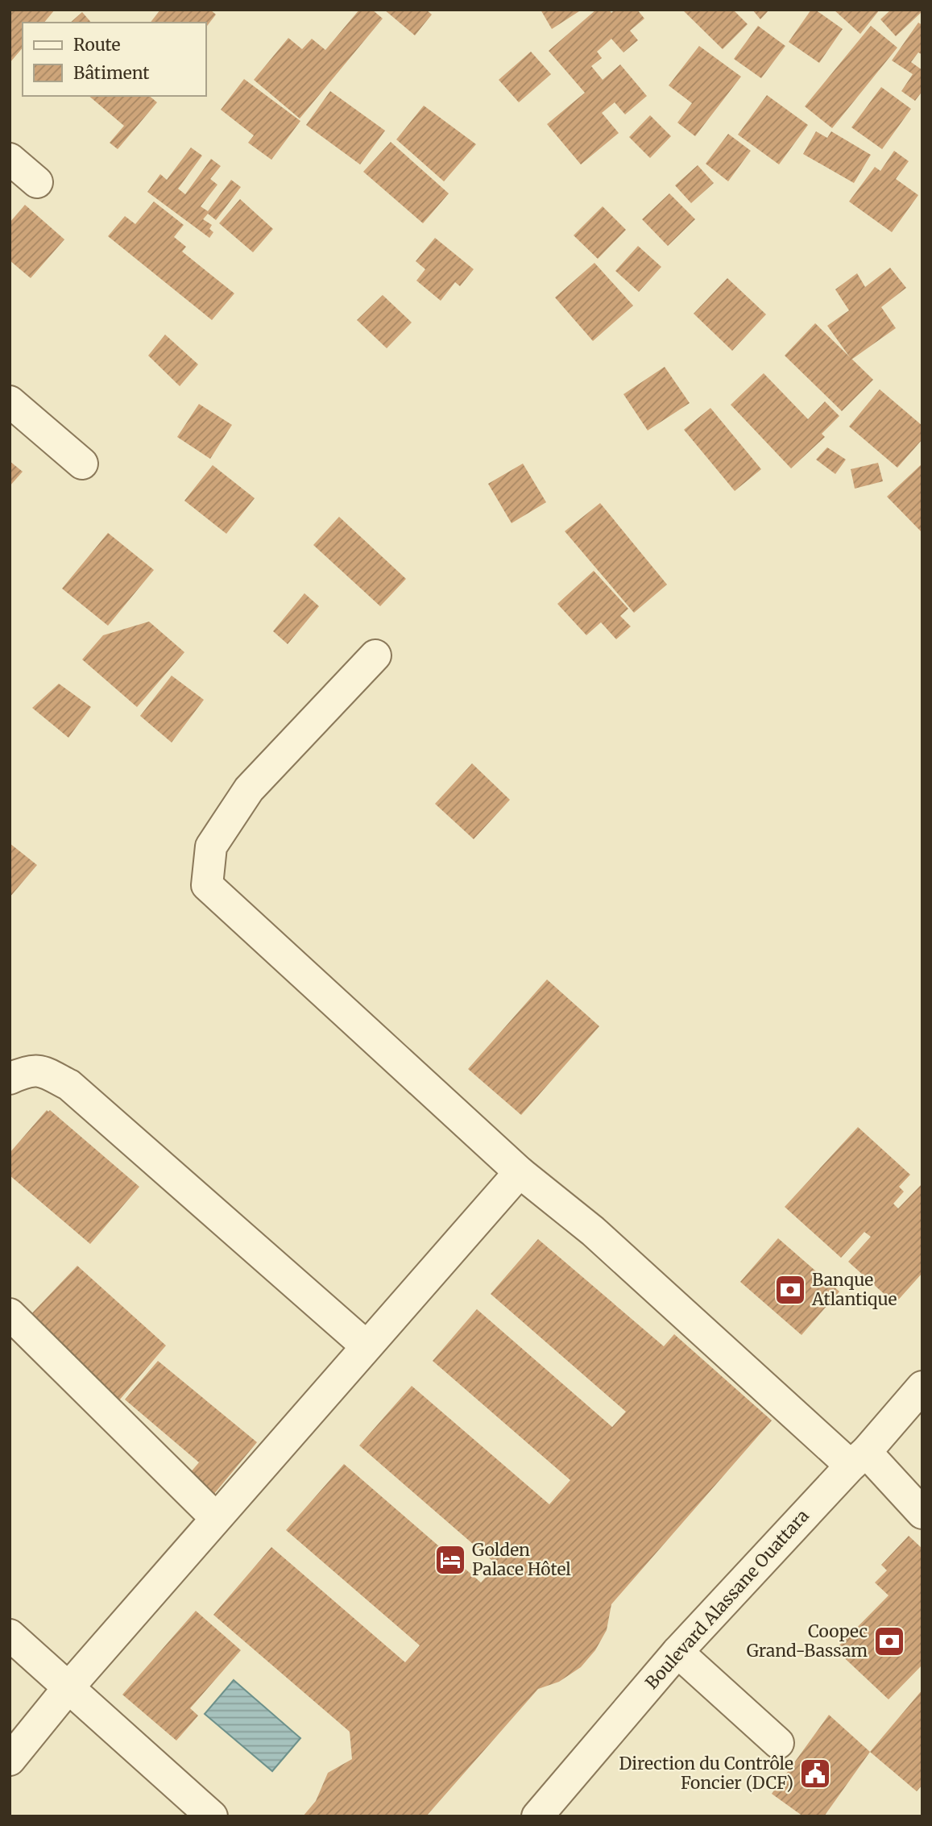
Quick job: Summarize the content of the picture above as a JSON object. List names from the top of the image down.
{
  "streets": {
    "street": ["Boulevard Alassane Ouattara"]
  },
  "places": {
    "bank": ["Banque Atlantique", "Coopec Grand-Bassam"],
    "hotel": ["Golden Palace Hôtel"],
    "public building": ["Direction du Contrôle Foncier (DCF)"]
  },
  "legend": ["Route", "Bâtiment"]
}
